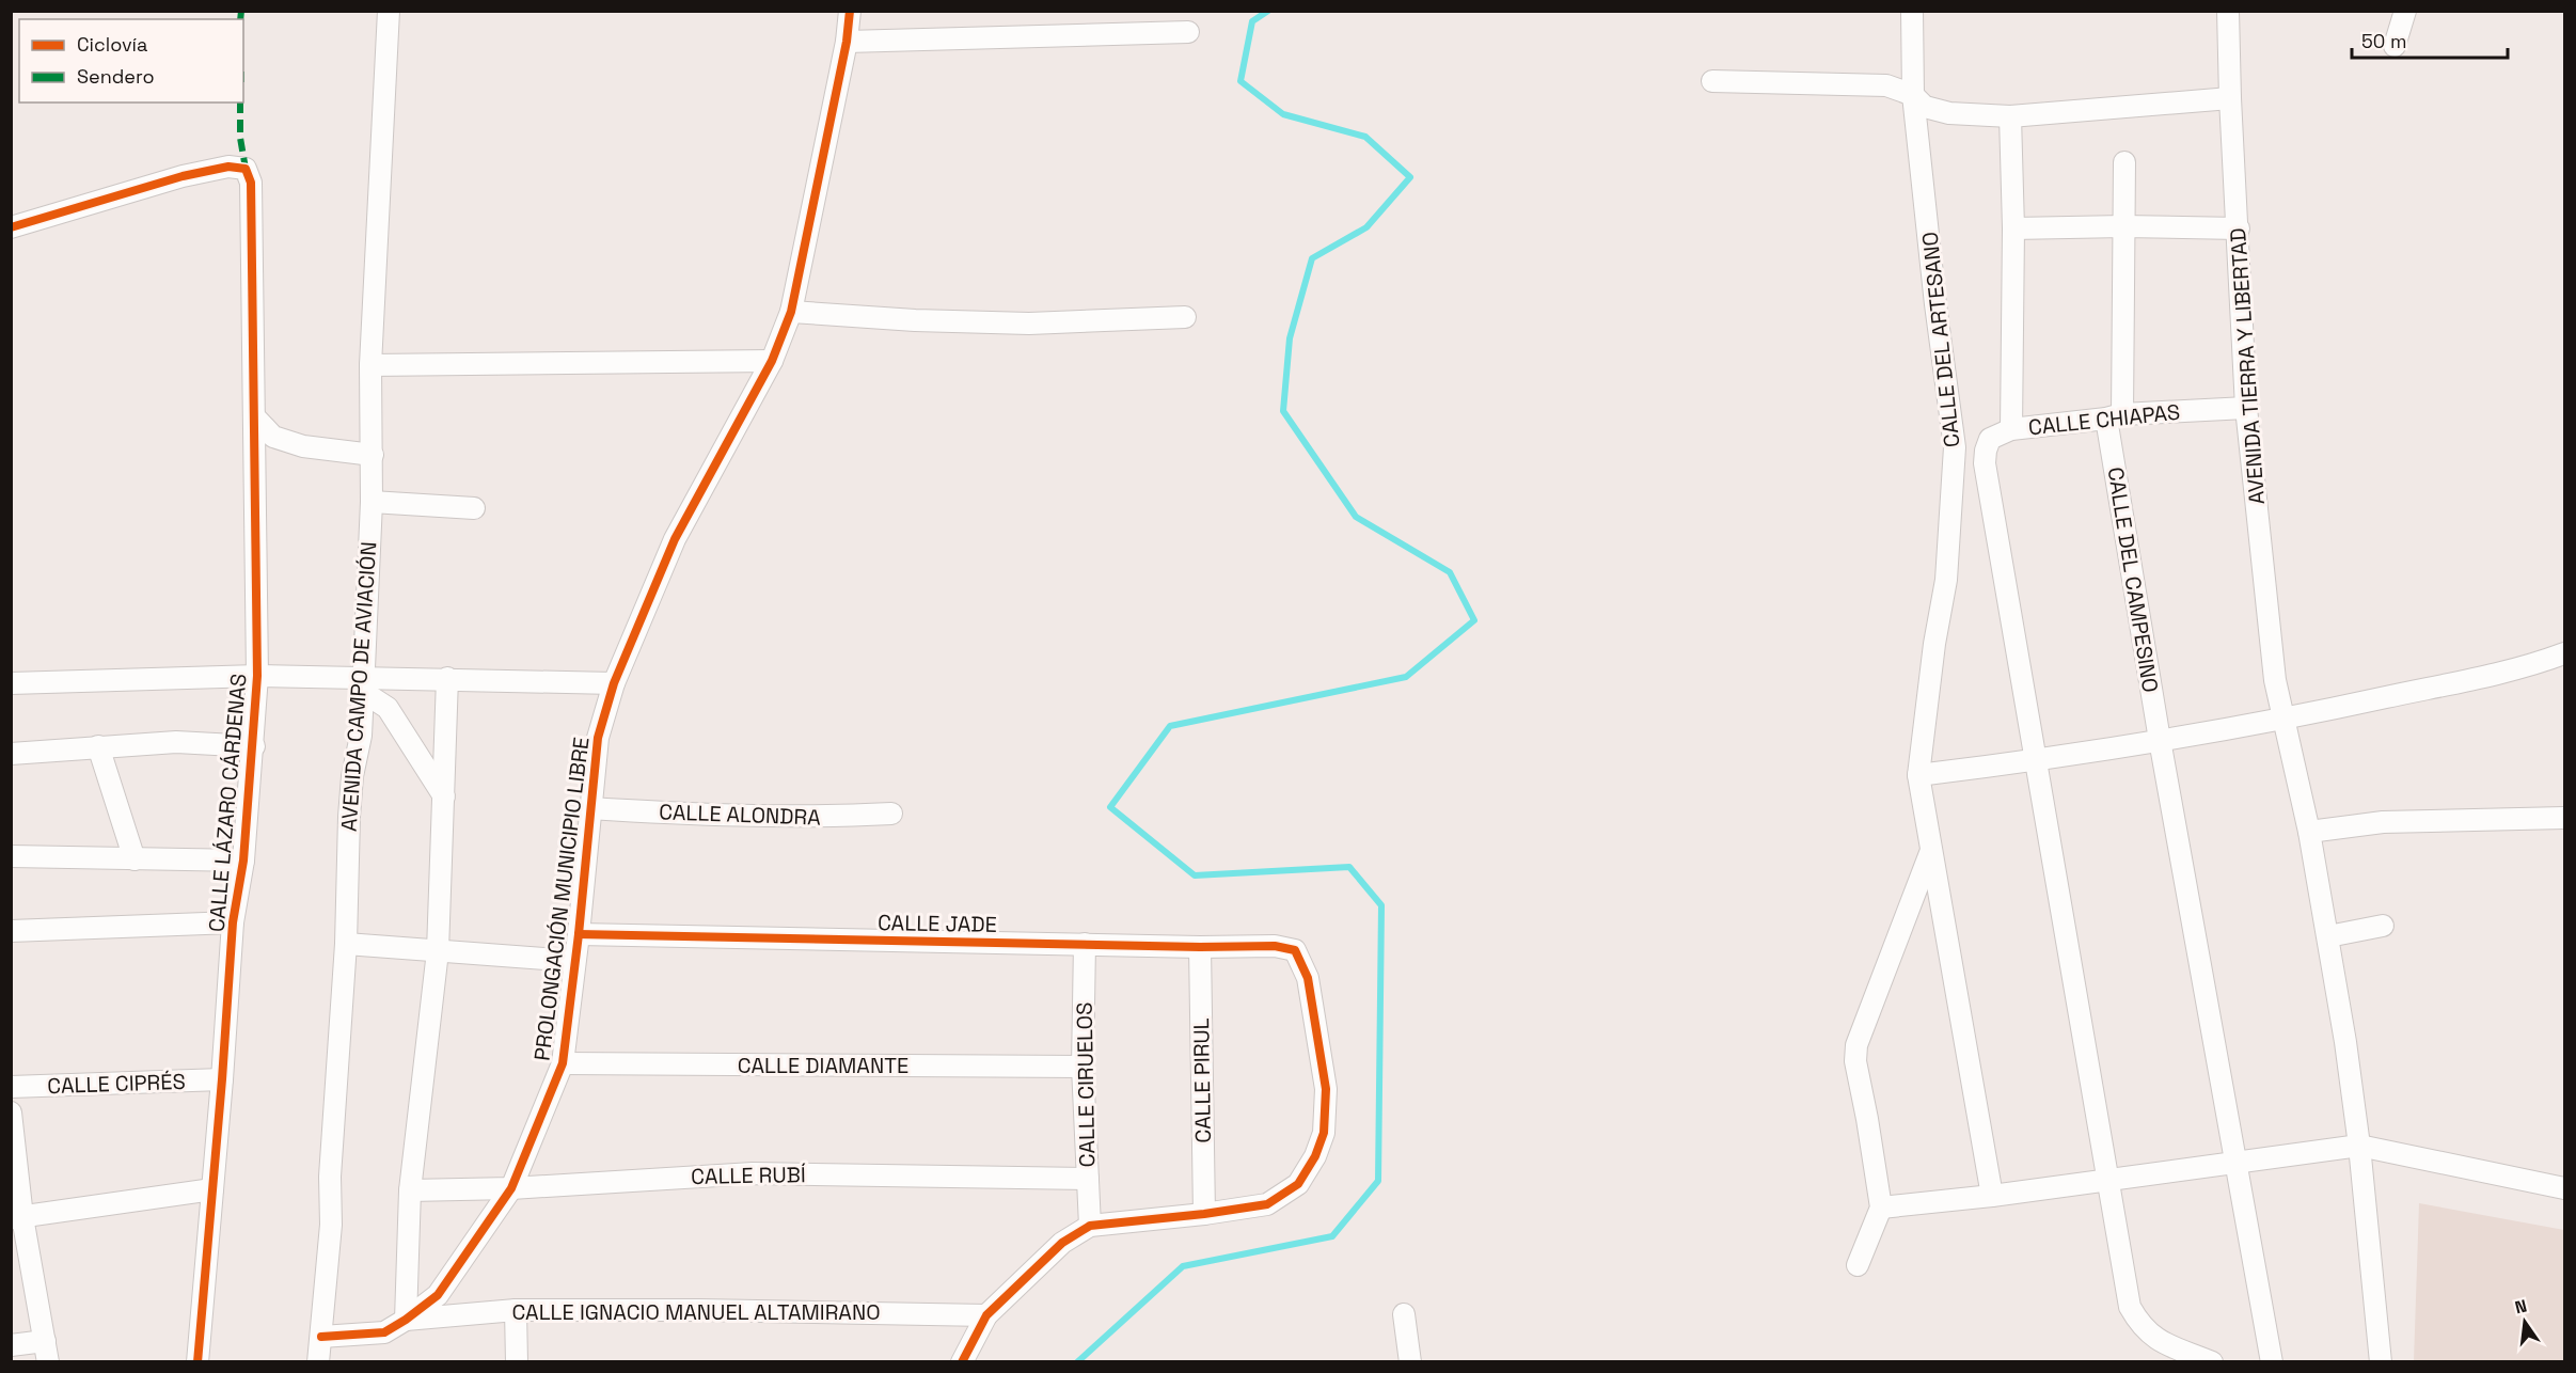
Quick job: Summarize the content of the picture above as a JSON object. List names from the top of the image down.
{
  "streets": {
    "street": [
      "CALLE DEL ARTESANO",
      "AVENIDA TIERRA Y LIBERTAD",
      "CALLE CHIAPAS",
      "CALLE DEL CAMPESINO",
      "AVENIDA CAMPO DE AVIACIÓN",
      "CALLE LÁZARO CÁRDENAS",
      "CALLE ALONDRA",
      "PROLONGACIÓN MUNICIPIO LIBRE",
      "CALLE JADE",
      "CALLE DIAMANTE",
      "CALLE PIRUL",
      "CALLE CIPRÉS",
      "CALLE CIRUELOS",
      "CALLE RUBÍ",
      "CALLE IGNACIO MANUEL ALTAMIRANO"
    ]
  },
  "crossings": [
    ["AVENIDA TIERRA Y LIBERTAD", "CALLE CHIAPAS"],
    ["CALLE CHIAPAS", "CALLE DEL CAMPESINO"],
    ["AVENIDA CAMPO DE AVIACIÓN", "PROLONGACIÓN MUNICIPIO LIBRE"],
    ["CALLE LÁZARO CÁRDENAS", "CALLE CIPRÉS"],
    ["CALLE ALONDRA", "PROLONGACIÓN MUNICIPIO LIBRE"],
    ["PROLONGACIÓN MUNICIPIO LIBRE", "CALLE JADE"],
    ["PROLONGACIÓN MUNICIPIO LIBRE", "CALLE DIAMANTE"],
    ["PROLONGACIÓN MUNICIPIO LIBRE", "CALLE RUBÍ"],
    ["PROLONGACIÓN MUNICIPIO LIBRE", "CALLE IGNACIO MANUEL ALTAMIRANO"],
    ["CALLE JADE", "CALLE PIRUL"],
    ["CALLE JADE", "CALLE CIRUELOS"],
    ["CALLE DIAMANTE", "CALLE CIRUELOS"],
    ["CALLE CIRUELOS", "CALLE RUBÍ"]
  ],
  "legend": ["Ciclovía", "Sendero"],
  "scale_bar": "50 m",
  "north": "top"
}
